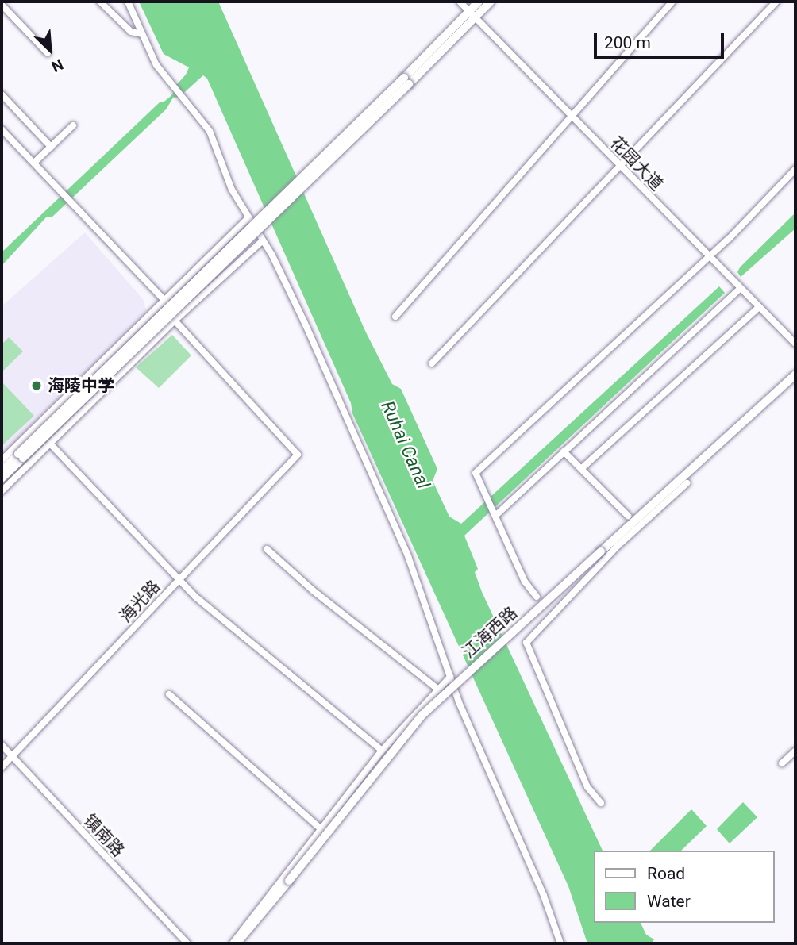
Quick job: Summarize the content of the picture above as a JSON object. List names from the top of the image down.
{
  "streets": {
    "main road": ["江海西路"],
    "street": ["花园大道", "海光路", "镇南路"]
  },
  "crossings": [
    ["海光路", "镇南路"]
  ],
  "water": ["Ruhai Canal"],
  "places": ["海陵中学"],
  "legend": ["Road", "Water"],
  "scale_bar": "200 m",
  "north": "bottom right"
}
